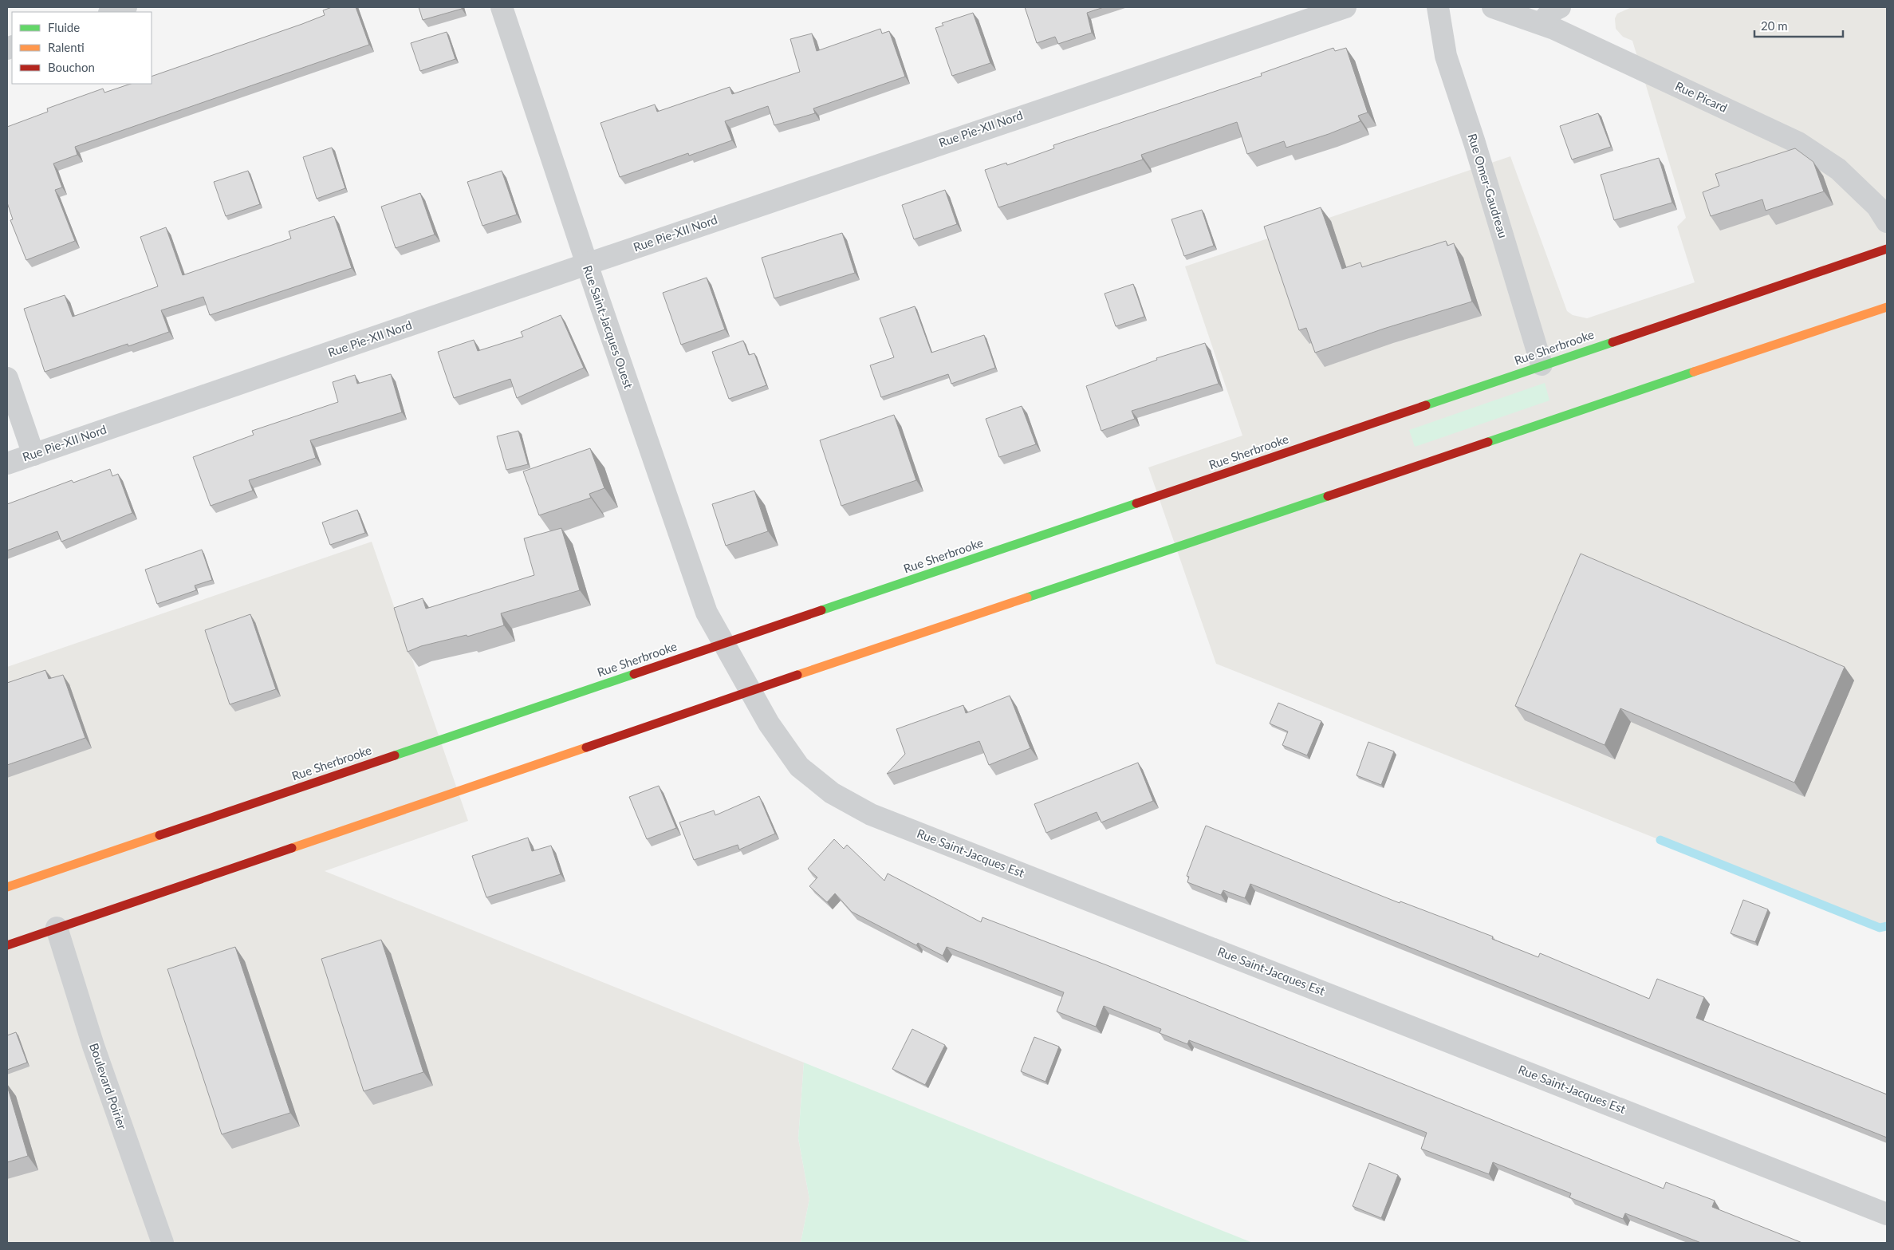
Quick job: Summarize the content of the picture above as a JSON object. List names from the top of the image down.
{
  "streets": {
    "main road": ["Rue Sherbrooke"],
    "street": [
      "Rue Picard",
      "Rue Pie-XII Nord",
      "Rue Omer-Gaudreau",
      "Rue Saint-Jacques Ouest",
      "Rue Saint-Jacques Est",
      "Boulevard Poirier"
    ]
  },
  "crossings": [
    ["Rue Pie-XII Nord", "Rue Saint-Jacques Ouest"],
    ["Rue Omer-Gaudreau", "Rue Sherbrooke"],
    ["Rue Saint-Jacques Ouest", "Rue Sherbrooke"],
    ["Rue Saint-Jacques Ouest", "Rue Saint-Jacques Est"],
    ["Rue Sherbrooke", "Rue Saint-Jacques Est"]
  ],
  "legend": ["Fluide", "Ralenti", "Bouchon"],
  "scale_bar": "20 m"
}
